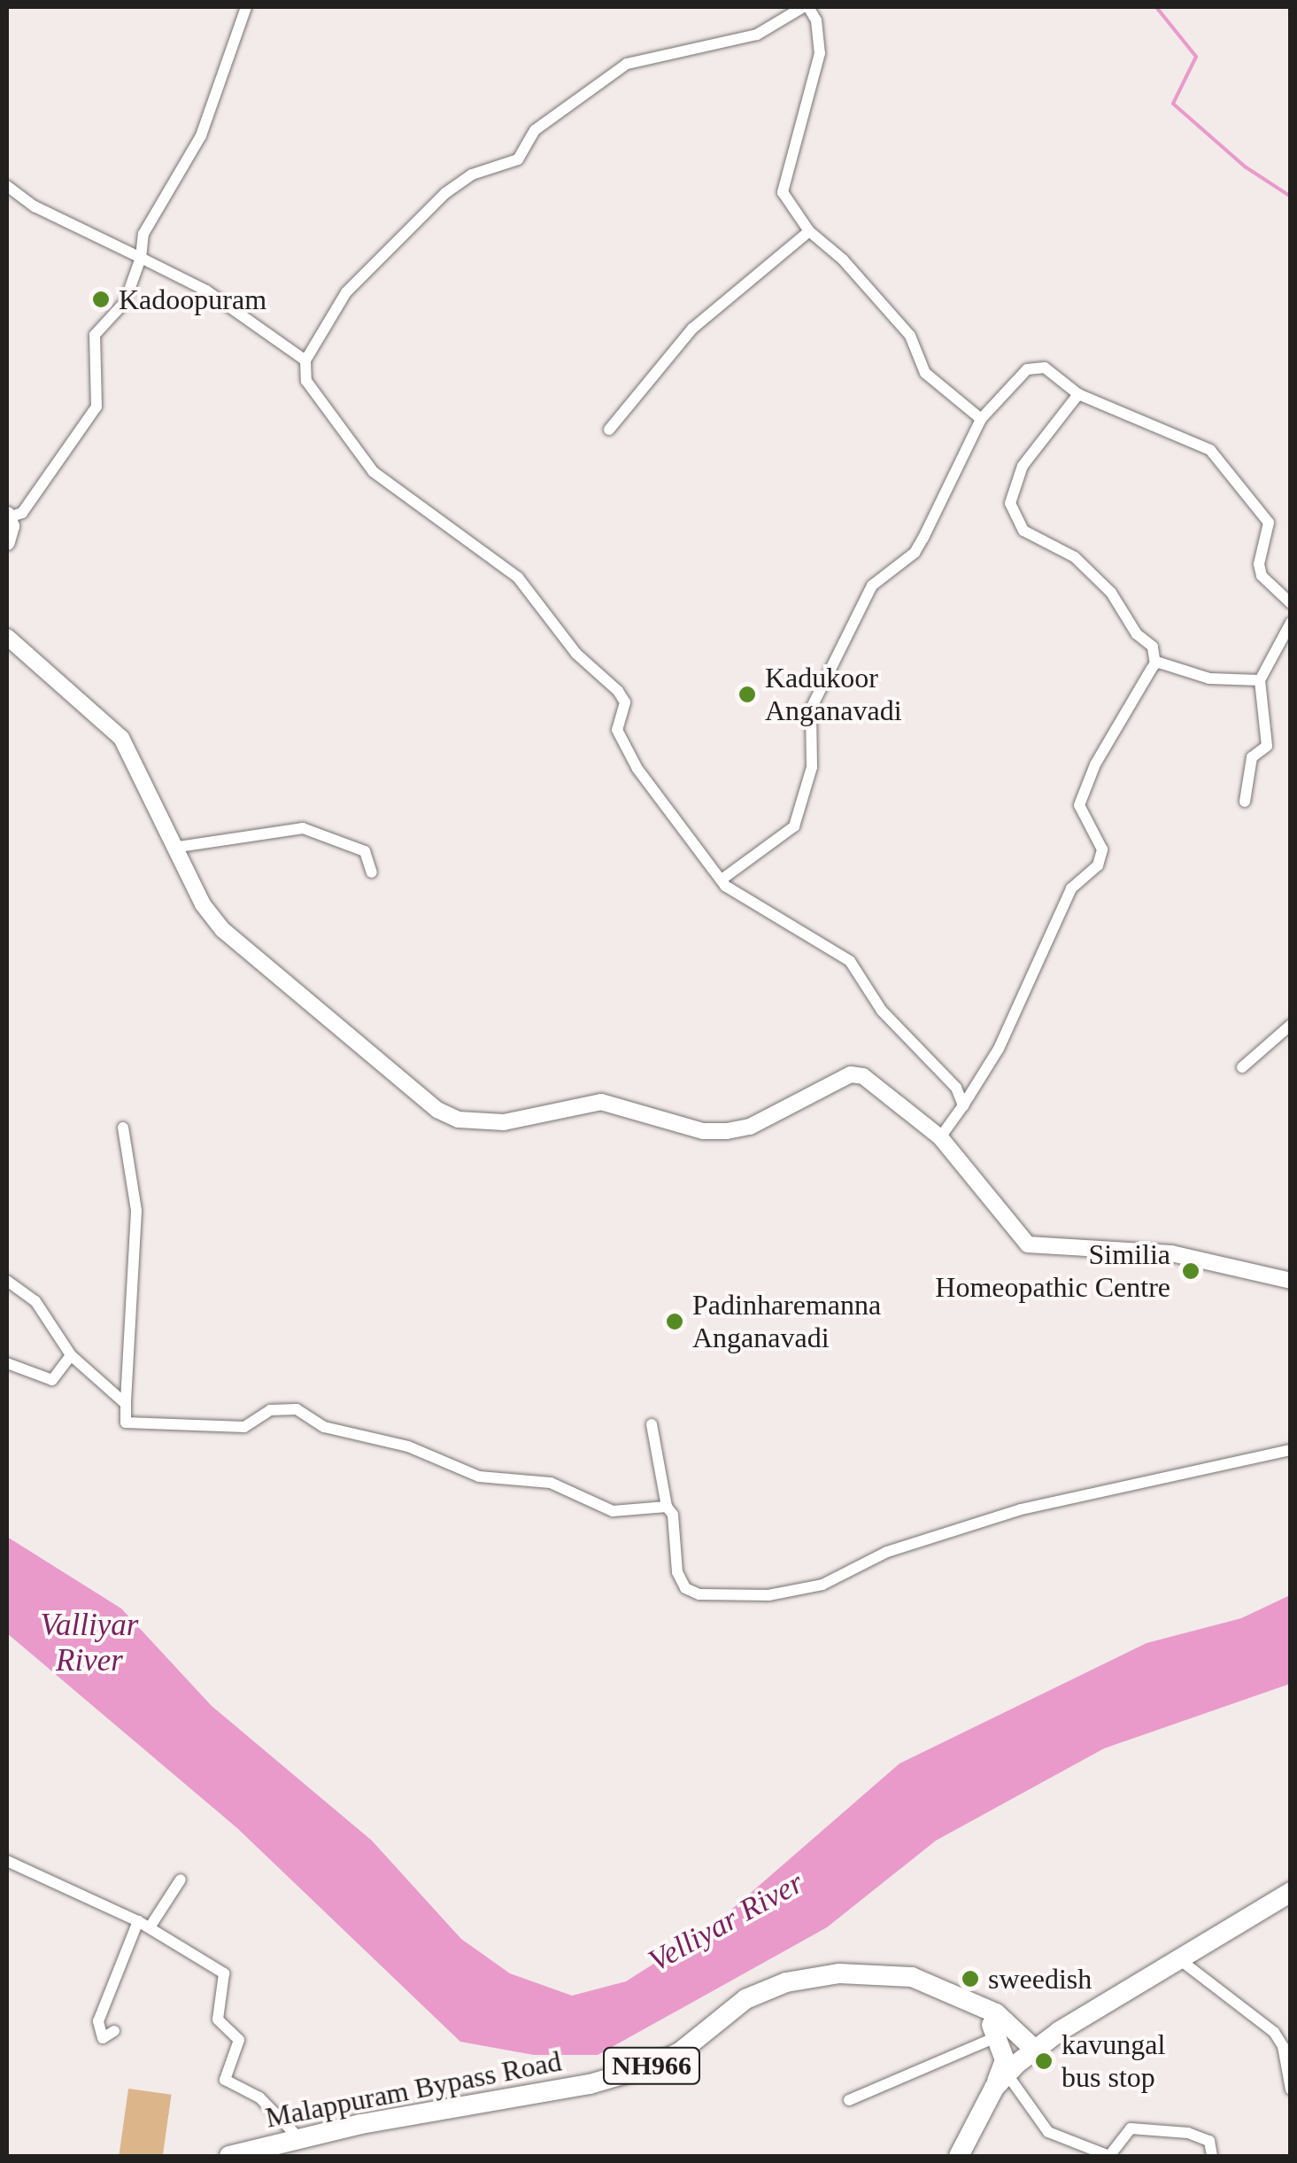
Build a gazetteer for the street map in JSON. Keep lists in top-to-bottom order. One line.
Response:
{"streets":{"highway":["NH966","Malappuram Bypass Road"]},"crossings":[["NH966","Malappuram Bypass Road"]],"water":["Valliyar River","Velliyar River"],"places":["Kadoopuram","Kadukoor Anganavadi","Similia Homeopathic Centre","Padinharemanna Anganavadi","sweedish","kavungal bus stop"]}
